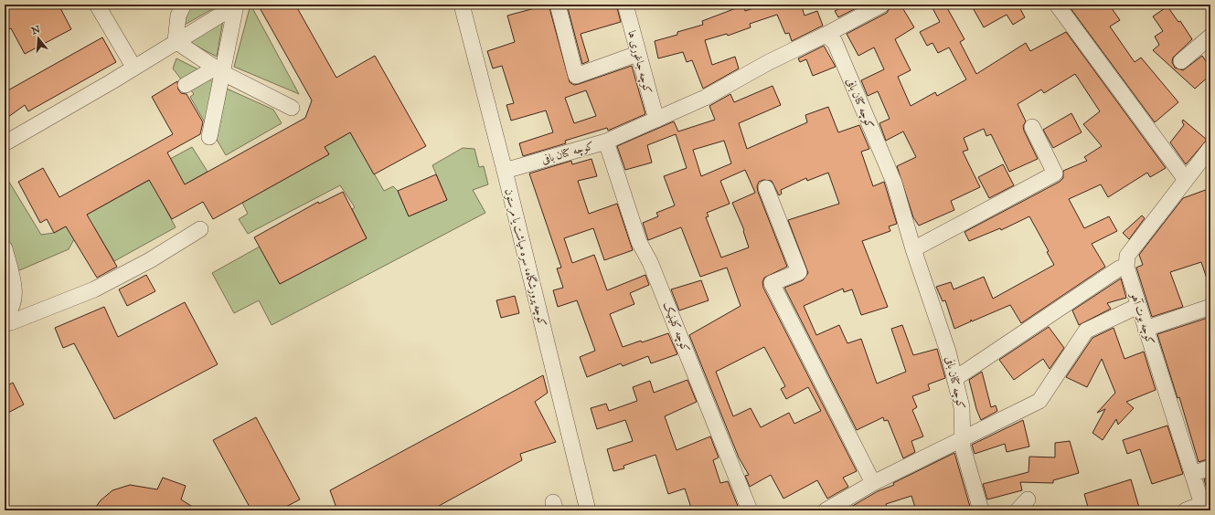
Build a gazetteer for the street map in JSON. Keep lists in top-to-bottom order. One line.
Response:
{"streets":{"street":["کوچه جاغوری ها","کوچه کتان بافی","کوچه پرورشگاه، سره میاشت یا مرستون","کوچه بوت آهو","کوچه کلینیک"]},"crossings":[["کوچه جاغوری ها","کوچه کتان بافی"],["کوچه کتان بافی","کوچه پرورشگاه، سره میاشت یا مرستون"],["کوچه کتان بافی","کوچه کلینیک"]],"north":"top"}
